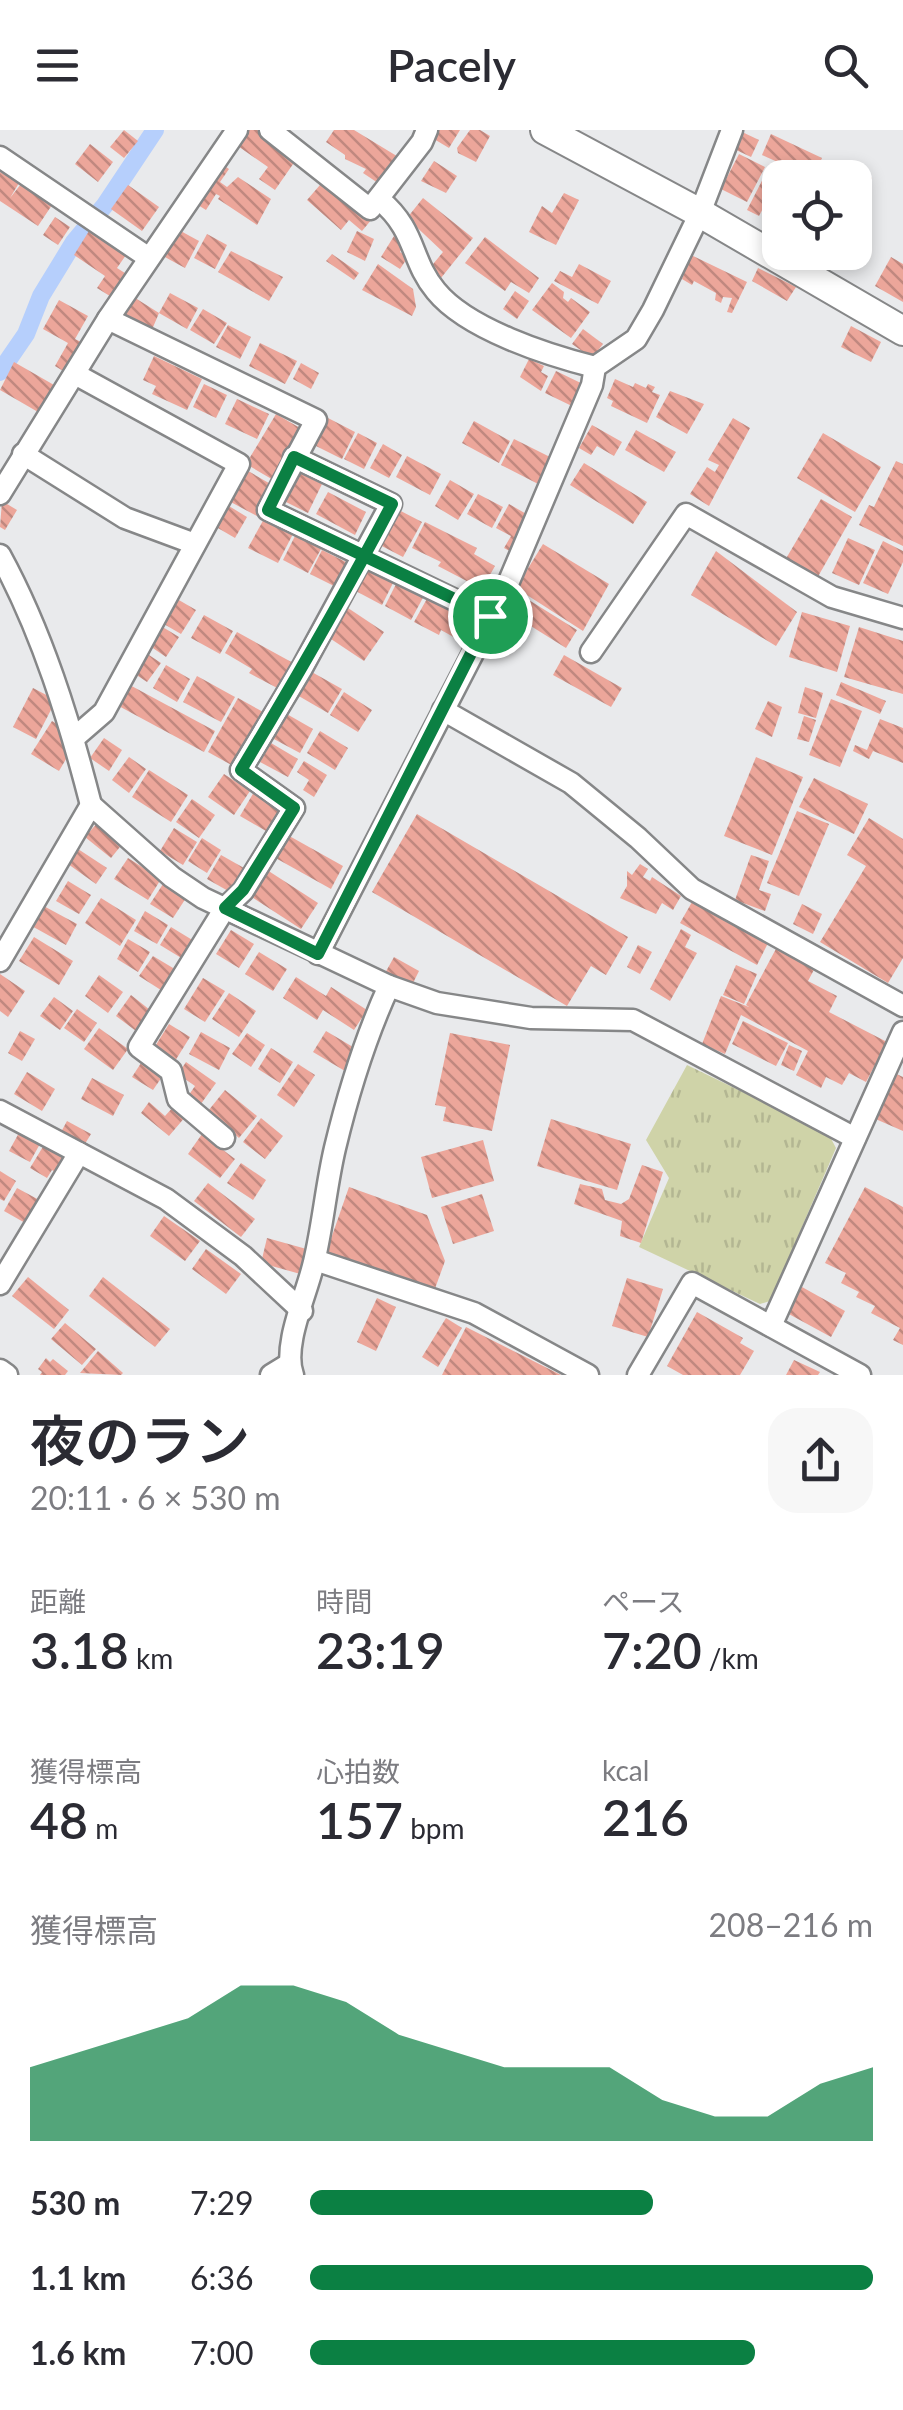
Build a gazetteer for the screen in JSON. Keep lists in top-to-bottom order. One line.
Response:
{"page":{"header":"Pacely","heading":["夜のラン","20:11 · 6 × 530 m"],"stats":[["距離","3.18 km"],["時間","23:19"],["ペース","7:20 /km"],["獲得標高","48 m"],["心拍数","157 bpm"],["kcal","216"]],"chart":["獲得標高","208–216 m"],"list":[{"name":"530 m","note":"7:29"},{"name":"1.1 km","note":"6:36"},{"name":"1.6 km","note":"7:00"}]}}
